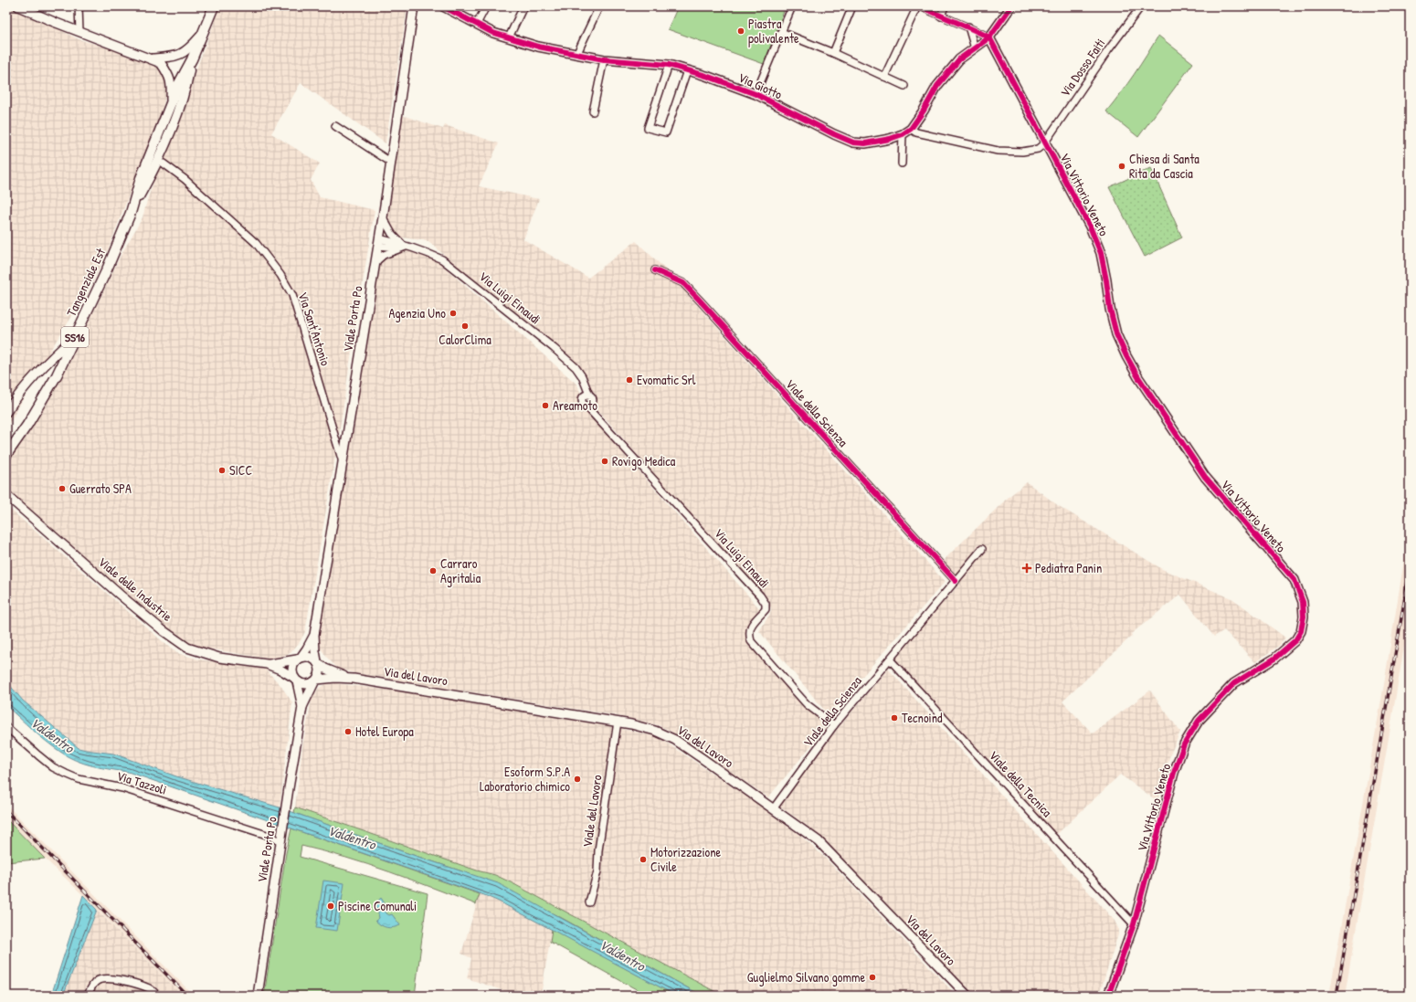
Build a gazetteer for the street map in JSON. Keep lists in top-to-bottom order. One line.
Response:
{"streets":{"main road":["Via Giotto","Via Vittorio Veneto","Tangenziale Est","Viale Porta Po","SS16","Viale delle Industrie","Via del Lavoro"],"street":["Via Dosso Faiti","Via Luigi Einaudi","Via Sant'Antonio","Viale della Scienza","Via Tazzoli","Viale della Tecnica","Viale del Lavoro"]},"crossings":[["Via Dosso Faiti","Via Vittorio Veneto"],["Via Giotto","Via Vittorio Veneto"],["Via Vittorio Veneto","Viale della Tecnica"],["Via Luigi Einaudi","Viale Porta Po"],["Via Luigi Einaudi","Viale della Scienza"],["Viale Porta Po","Via Sant'Antonio"],["Viale Porta Po","Viale delle Industrie"],["Viale Porta Po","Via Tazzoli"],["Viale della Scienza","Via del Lavoro"],["Viale della Scienza","Viale della Tecnica"],["Via del Lavoro","Viale del Lavoro"]],"water":["Valdentro"],"places":{"other":["Piastra polivalente","Chiesa di Santa Rita da Cascia","Agenzia Uno","CalorClima","Evomatic Srl","Areamoto","Rovigo Medica","SICC","Guerrato SPA","Carraro Agritalia","Tecnoind","Hotel Europa","Esoform S.P.A Laboratorio chimico","Motorizzazione Civile","Piscine Comunali","Guglielmo Silvano gomme"],"health":["Pediatra Panin"]}}
